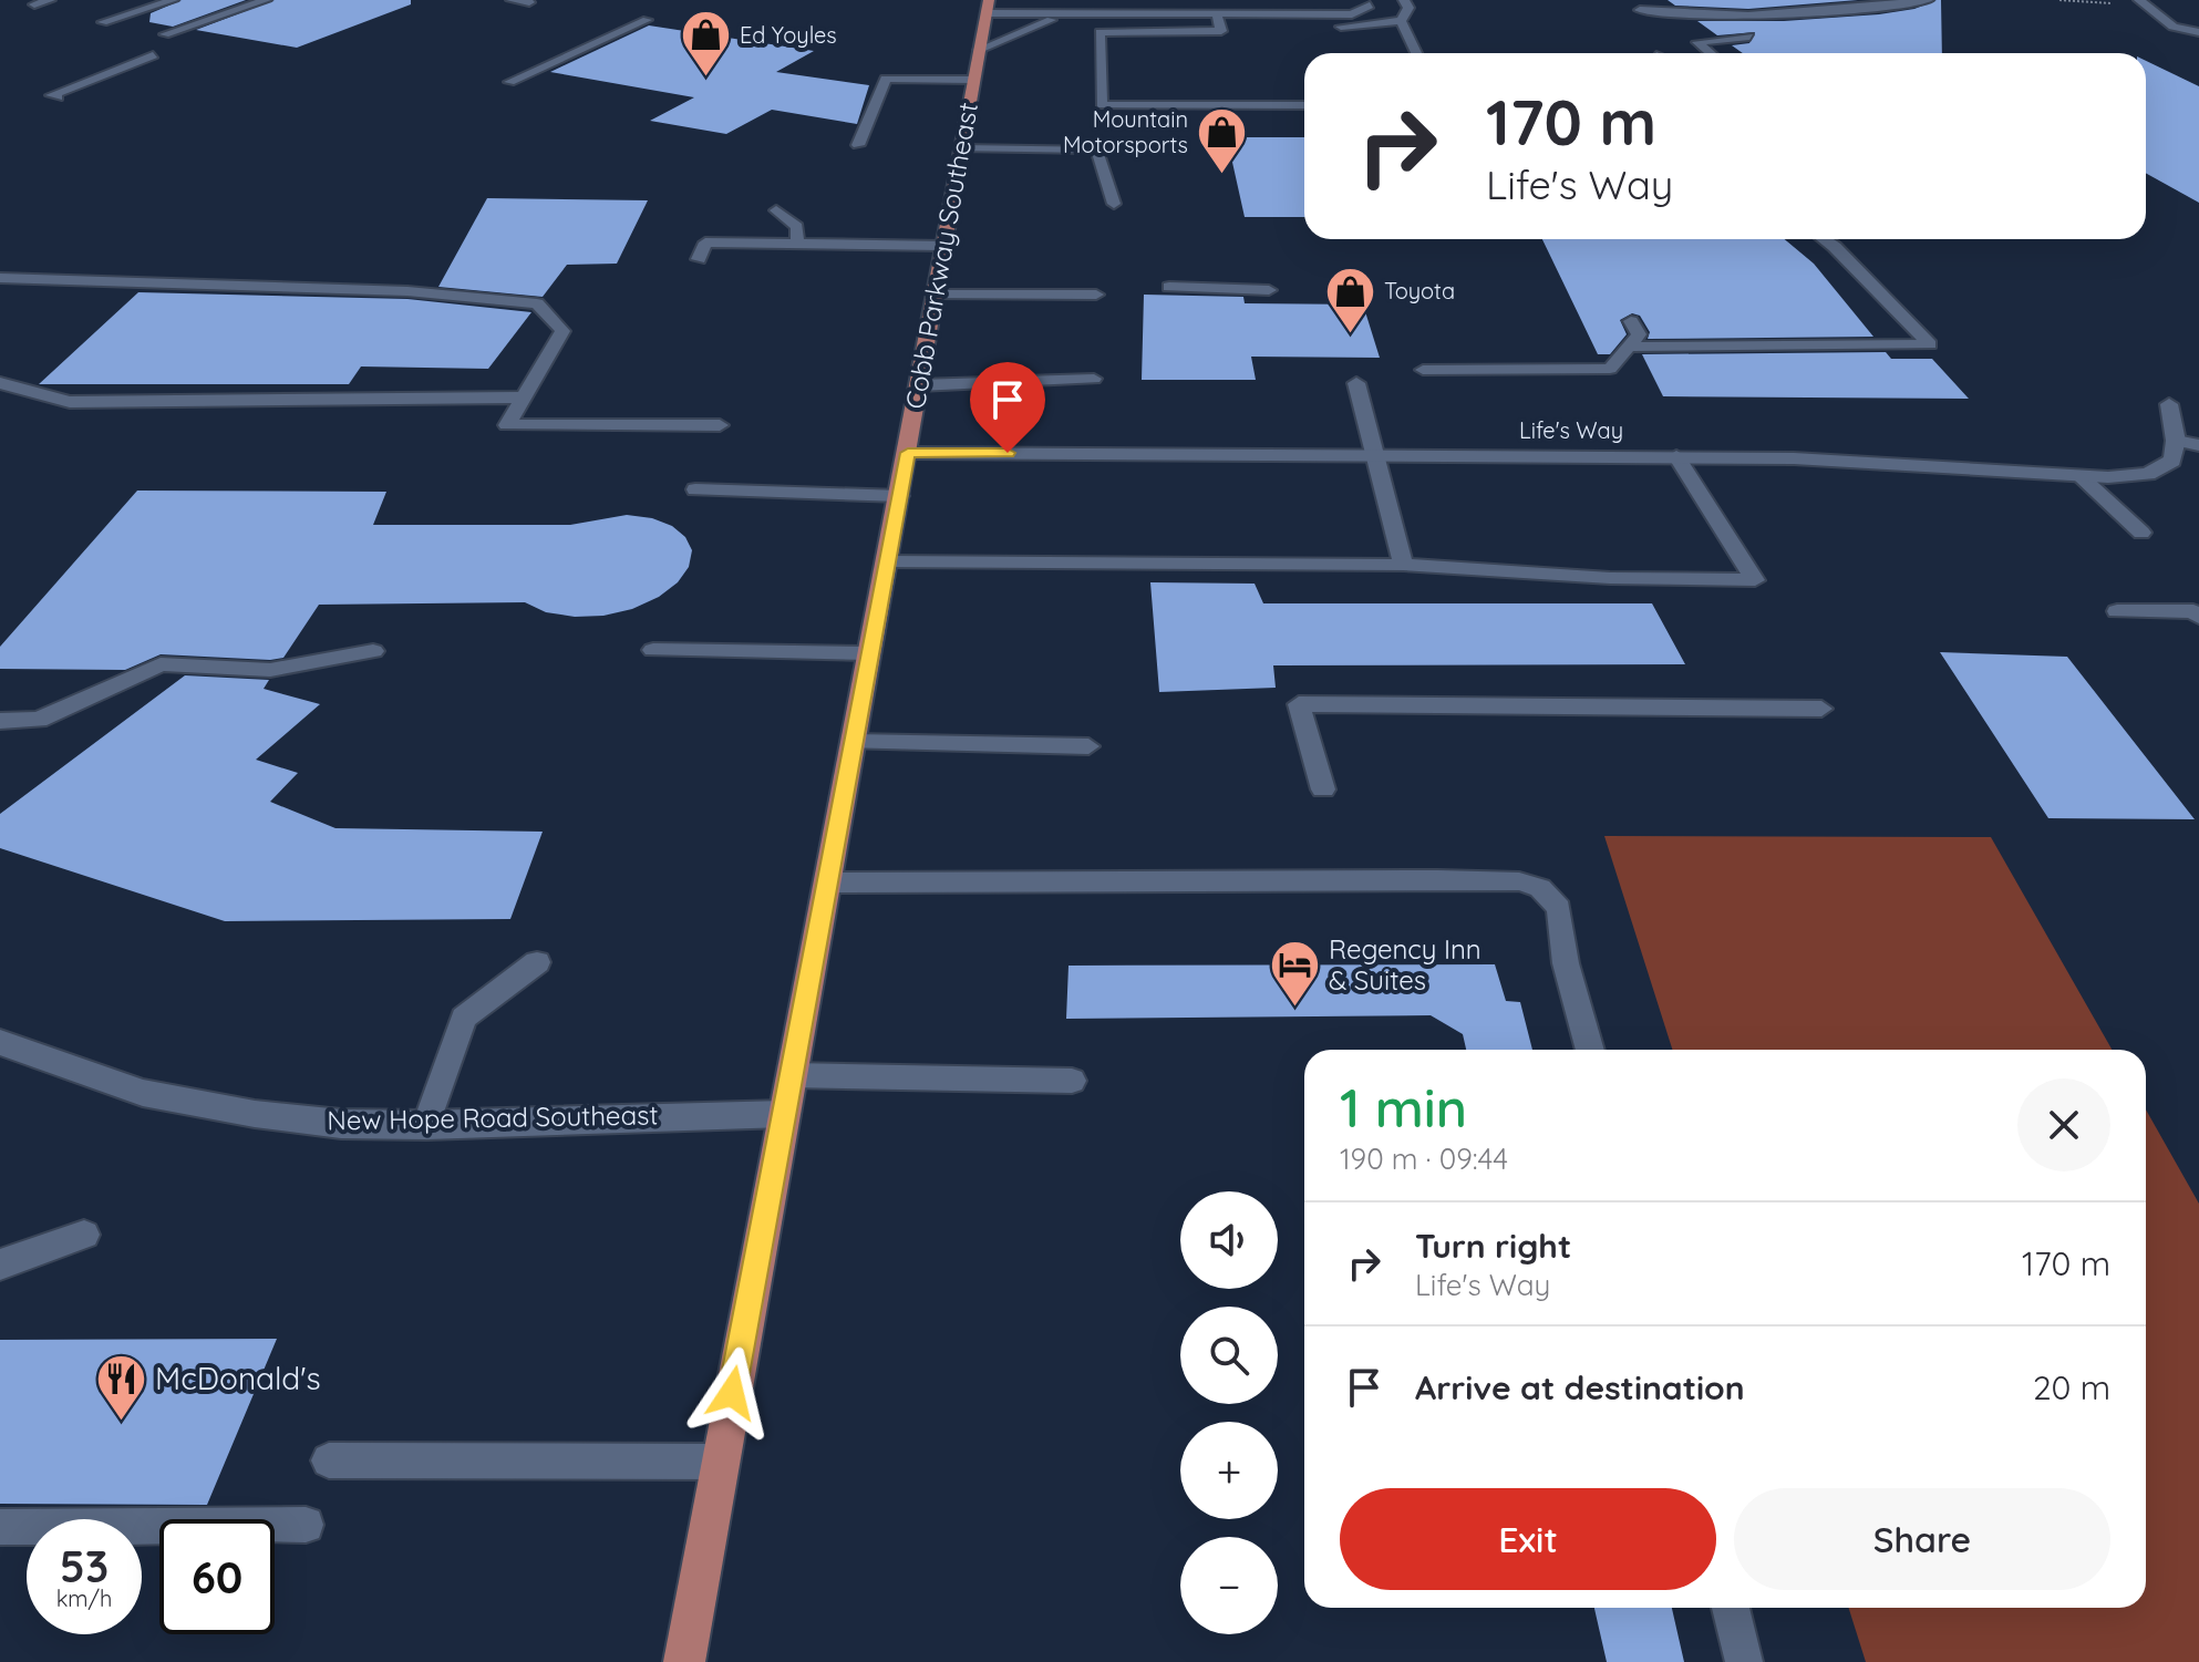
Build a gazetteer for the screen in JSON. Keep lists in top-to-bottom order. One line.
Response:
{"streets":{"main road":["Cobb Parkway Southeast"],"street":["Life's Way","New Hope Road Southeast"]},"crossings":[["Cobb Parkway Southeast","Life's Way"],["Cobb Parkway Southeast","New Hope Road Southeast"]],"places":{"shop":["Ed Yoyles","Mountain Motorsports","Toyota"],"hotel":["Regency Inn & Suites"],"restaurant":["McDonald's"]},"page":{"turn":["170 m","Life's Way"],"heading":["1 min","190 m · 09:44"],"map_buttons":["+","−"],"list":[{"name":"Turn right","note":"Life's Way","value":"170 m"},{"name":"Arrive at destination","value":"20 m"}],"buttons":["Exit","Share"],"speed":"53 km/h","limit":"60"}}
